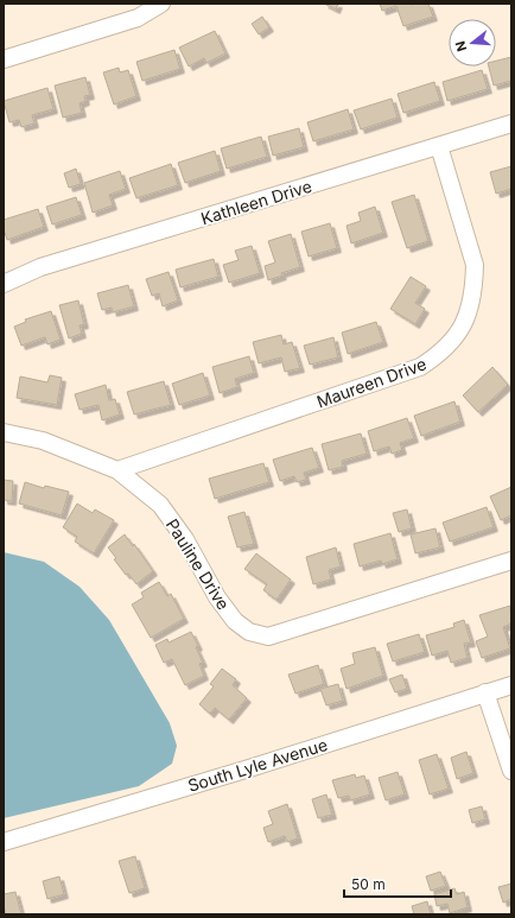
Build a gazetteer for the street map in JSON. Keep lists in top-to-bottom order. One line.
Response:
{"streets":{"street":["Kathleen Drive","Maureen Drive","Pauline Drive","South Lyle Avenue"]},"crossings":[["Kathleen Drive","Maureen Drive"],["Maureen Drive","Pauline Drive"]],"scale_bar":"50 m","north":"left"}
